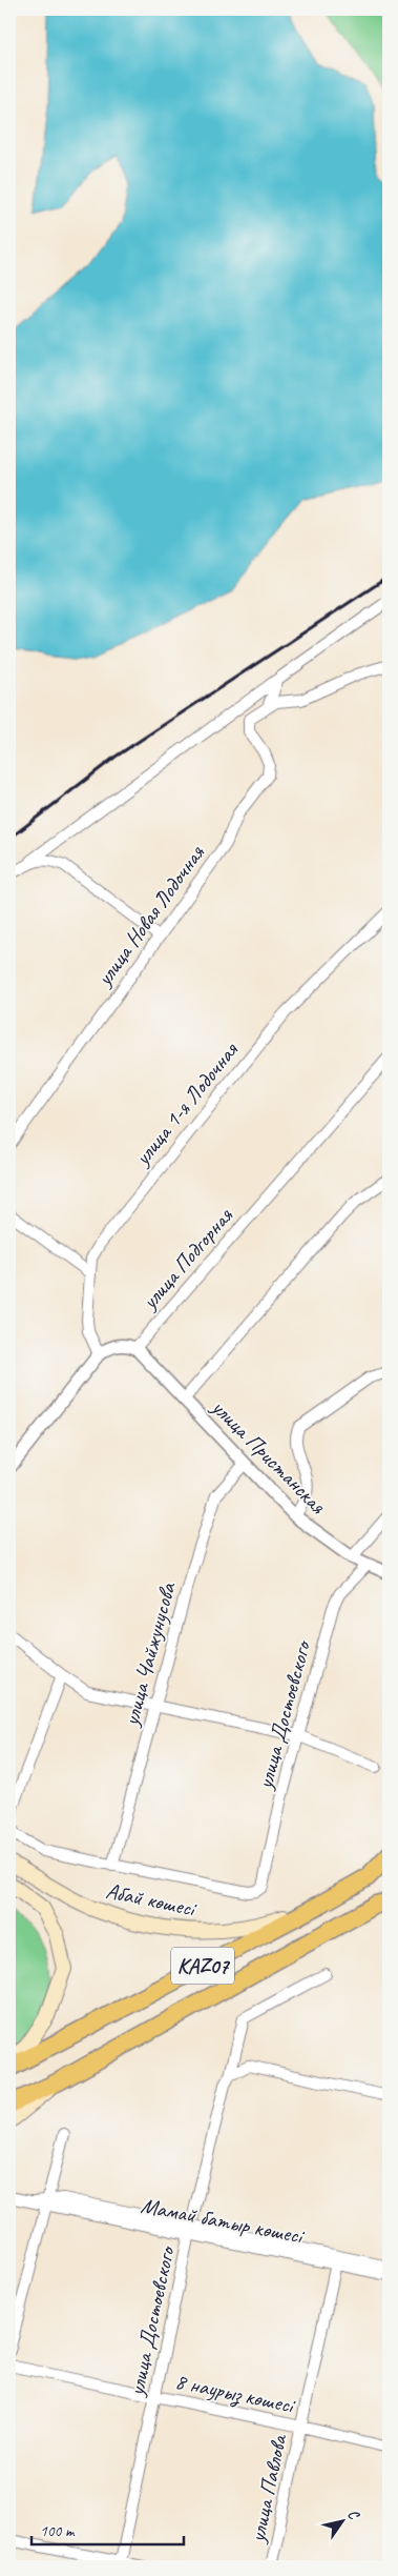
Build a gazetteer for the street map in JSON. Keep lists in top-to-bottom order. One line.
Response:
{"streets":{"highway":["KAZ07"],"main road":["Абай көшесі"],"street":["улица Новая Лодочная","улица 1-я Лодочная","улица Подгорная","улица Пристанская","улица Чайжунусова","улица Достоевского","Мамай батыр көшесі","8 наурыз көшесі","улица Павлова"]},"crossings":[["улица Подгорная","улица Пристанская"],["улица Пристанская","улица Чайжунусова"],["улица Пристанская","улица Достоевского"],["улица Чайжунусова","улица Достоевского"],["улица Достоевского","Мамай батыр көшесі"],["улица Достоевского","8 наурыз көшесі"],["Абай көшесі","KAZ07"],["Мамай батыр көшесі","улица Павлова"],["8 наурыз көшесі","улица Павлова"]],"scale_bar":"100 m","north":"top right"}
